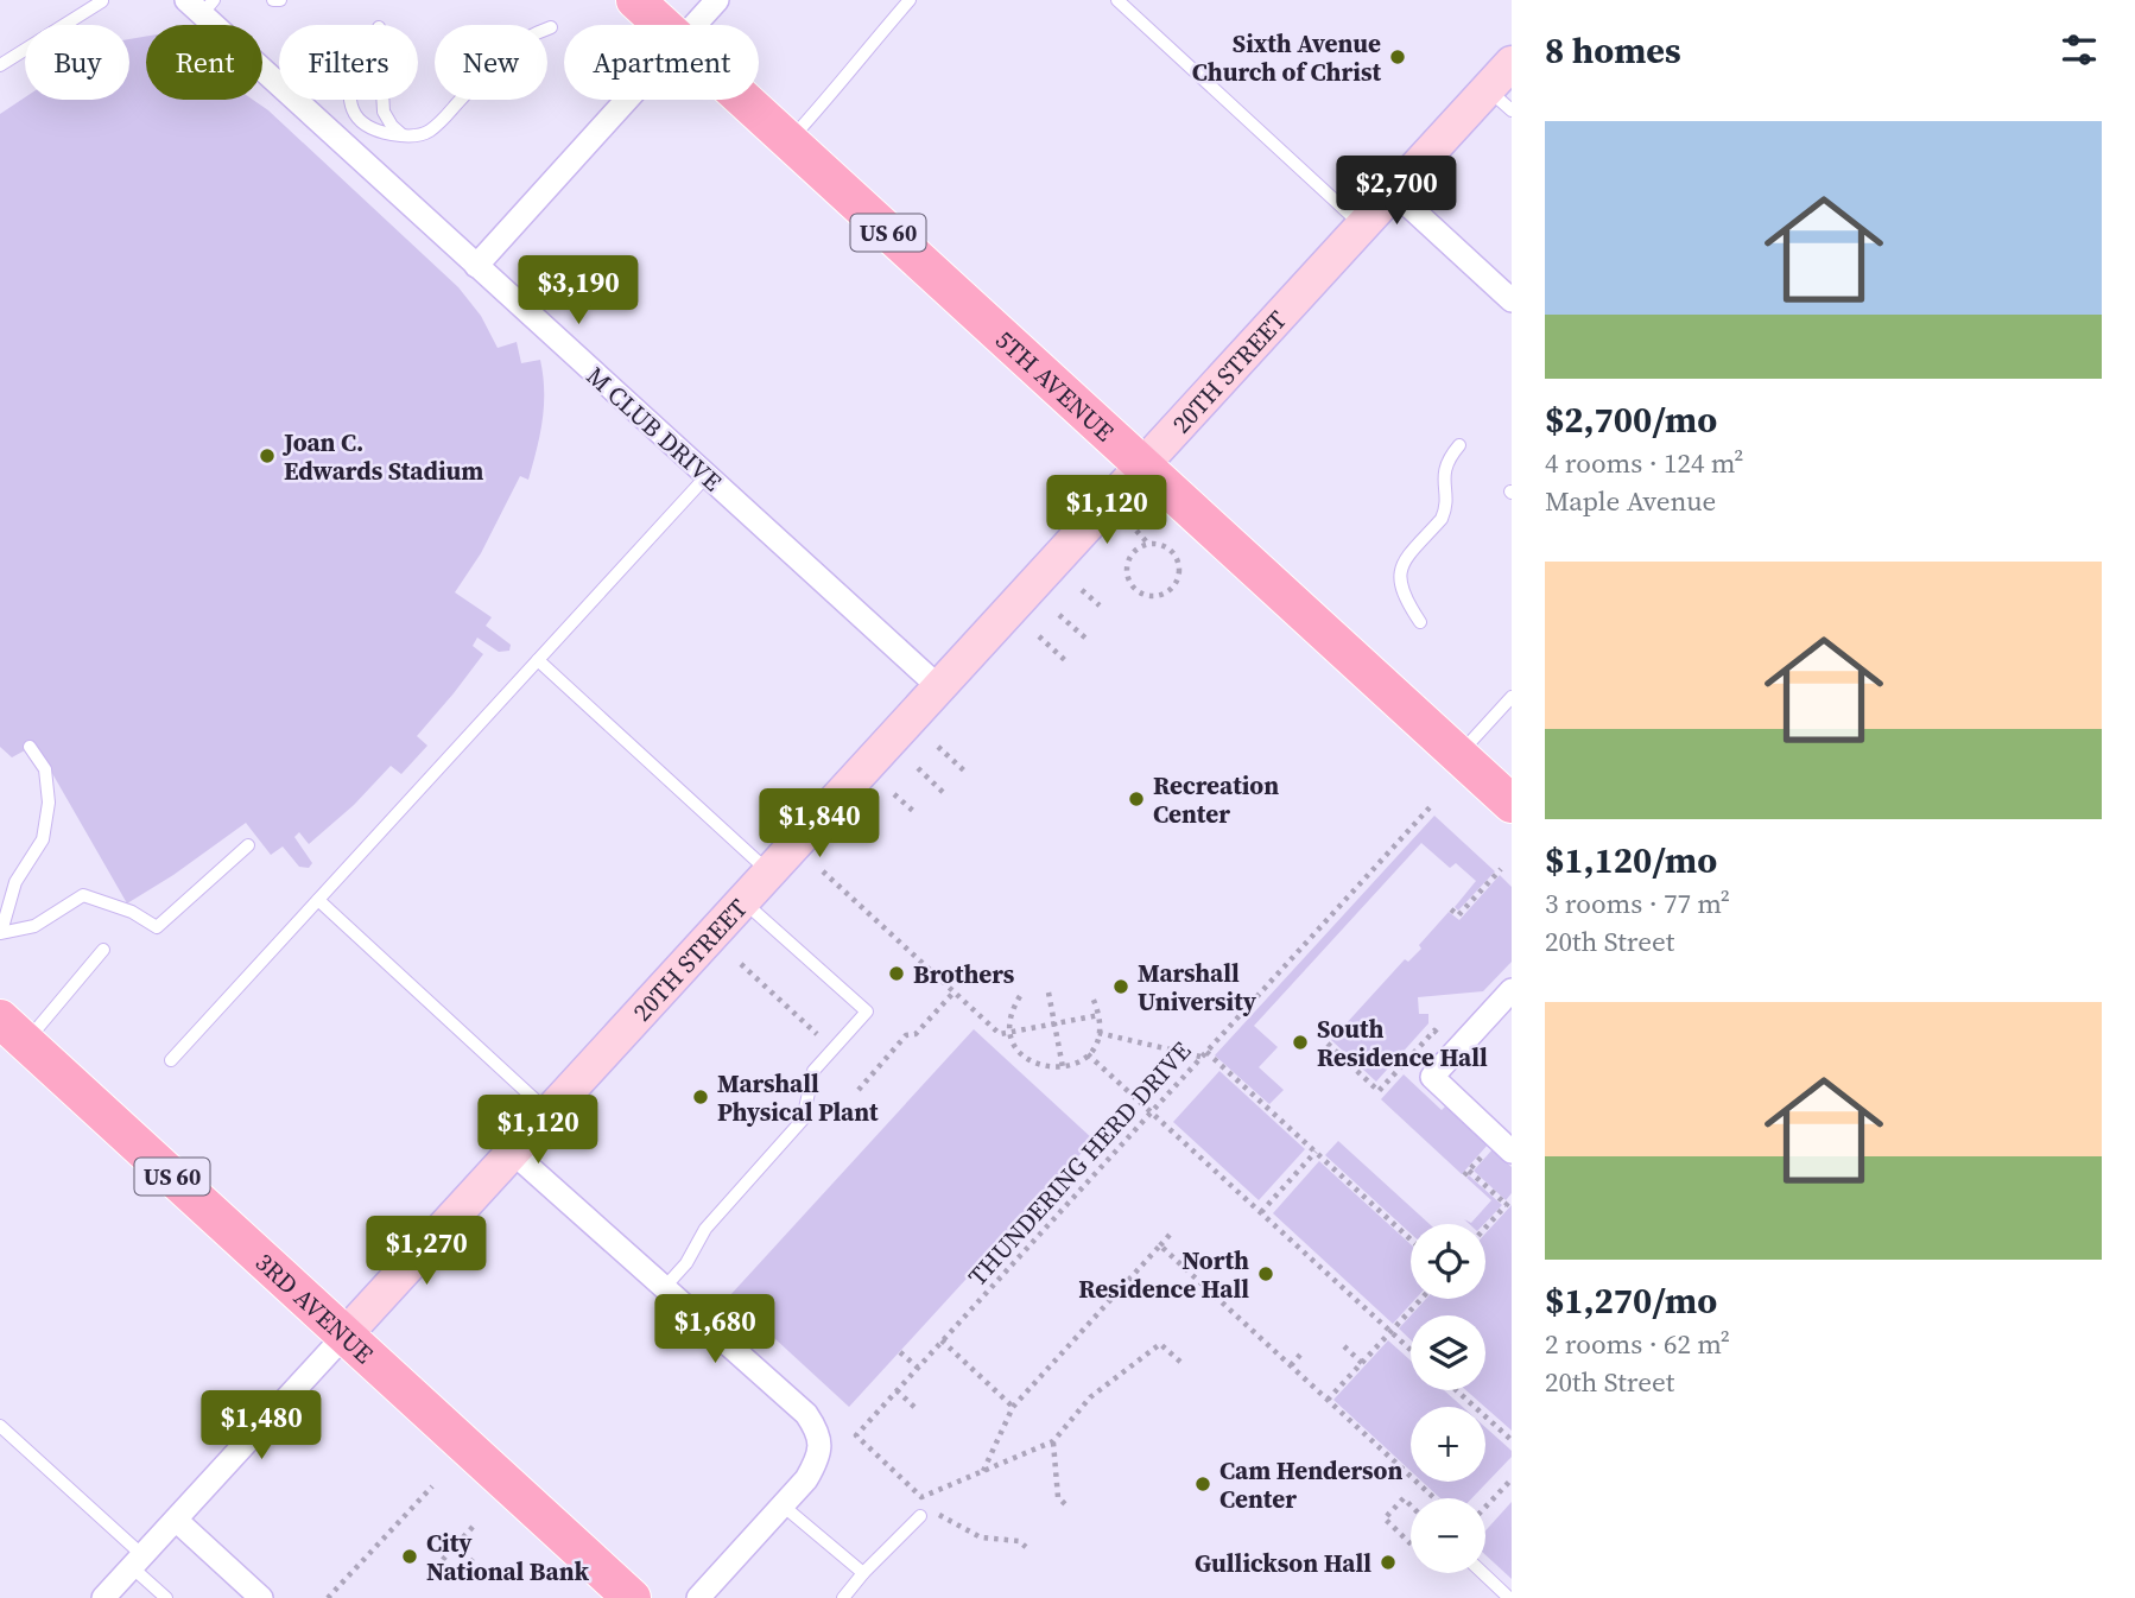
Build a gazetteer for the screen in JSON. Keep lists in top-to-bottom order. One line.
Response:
{"streets":{"main road":["US 60","20TH STREET","5TH AVENUE","3RD AVENUE"],"street":["M CLUB DRIVE"],"path":["THUNDERING HERD DRIVE"]},"crossings":[["20TH STREET","5TH AVENUE"],["20TH STREET","M CLUB DRIVE"],["20TH STREET","3RD AVENUE"]],"places":["Sixth Avenue Church of Christ","Joan C. Edwards Stadium","Recreation Center","Brothers","Marshall University","South Residence Hall","Marshall Physical Plant","North Residence Hall","Cam Henderson Center","City National Bank","Gullickson Hall"],"page":{"heading":"8 homes","chip":["Buy","Rent","Filters","New","Apartment"],"list":[{"name":"$2,700/mo","note":"4 rooms · 124 m² · Maple Avenue"},{"name":"$1,120/mo","note":"3 rooms · 77 m² · 20th Street"},{"name":"$1,270/mo","note":"2 rooms · 62 m² · 20th Street"}],"price":["$2,700","$3,190","$1,120","$1,840","$1,120","$1,270","$1,680","$1,480"],"map_buttons":["+","−"]}}
